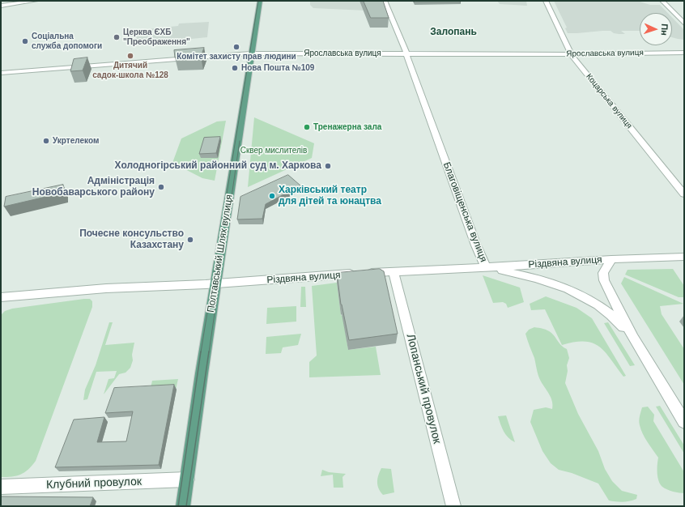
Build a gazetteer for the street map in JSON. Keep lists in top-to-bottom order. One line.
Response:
{"streets":{"main road":["Полтавський Шлях вулиця"],"street":["Ярославська вулиця","Коцарська вулиця","Благовіщенська вулиця","Різдвяна вулиця","Лопанський провулок","Клубний провулок"]},"crossings":[["Ярославська вулиця","Коцарська вулиця"],["Ярославська вулиця","Благовіщенська вулиця"],["Ярославська вулиця","Полтавський Шлях вулиця"],["Благовіщенська вулиця","Різдвяна вулиця"],["Полтавський Шлях вулиця","Різдвяна вулиця"],["Полтавський Шлях вулиця","Клубний провулок"],["Різдвяна вулиця","Лопанський провулок"]],"districts":["Залопань"],"parks":["Сквер мислителів"],"places":["Церква ЄХБ \"Преображення\"","Соціальна служба допомоги","Комітет захисту прав людини","Дитячий садок-школа №128","Нова Пошта №109","Тренажерна зала","Укртелеком","Холодногірський районний суд м. Харкова","Адміністрація Новобаварського району","Харківський театр для дітей та юнацтва","Почесне консульство Казахстану"],"north":"right"}
